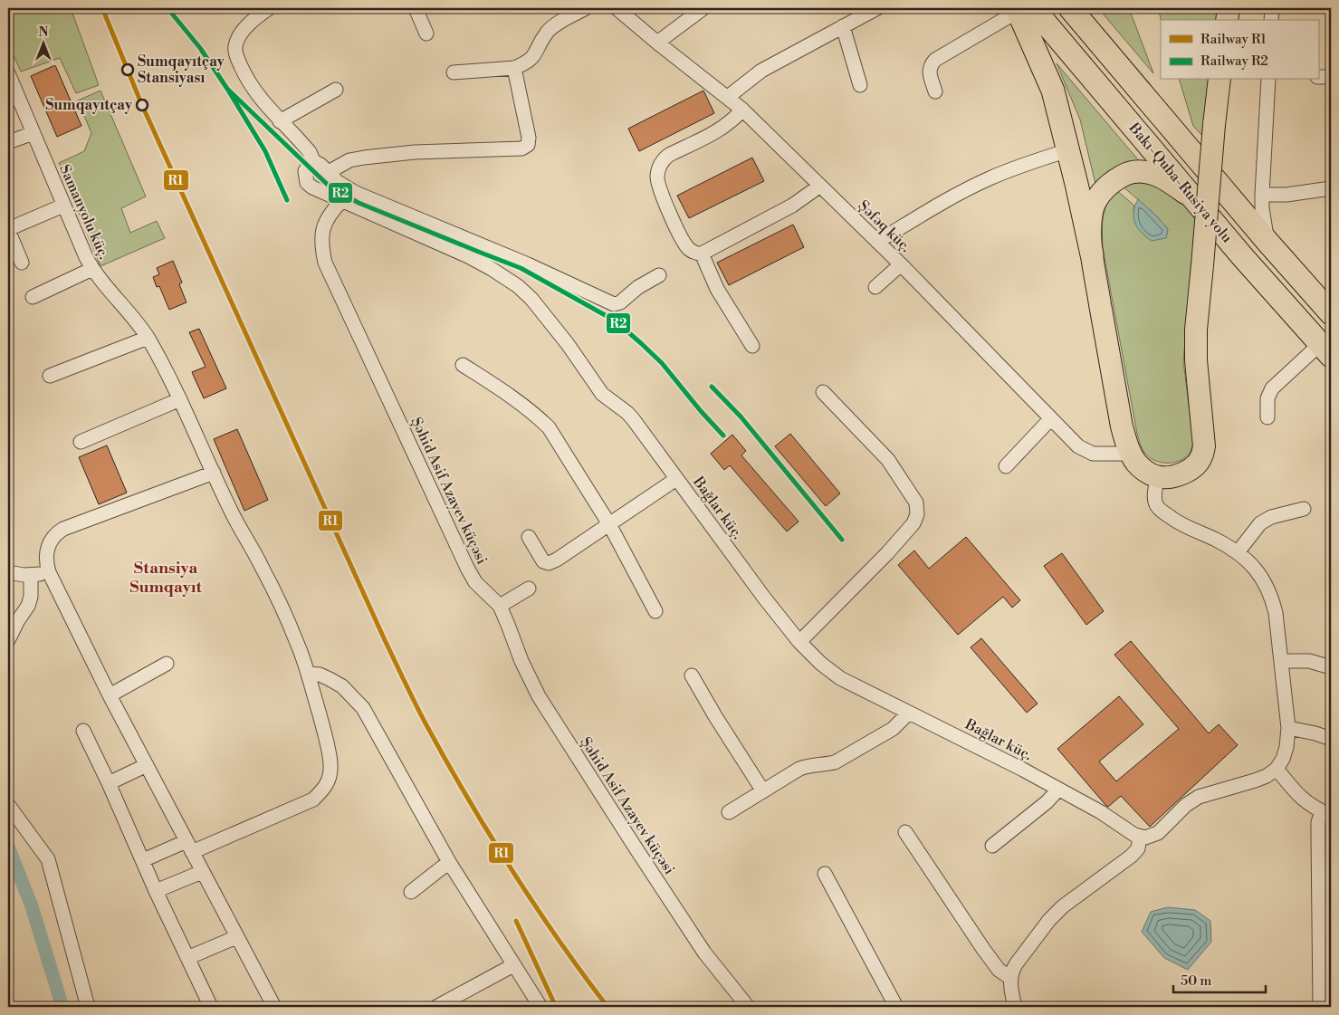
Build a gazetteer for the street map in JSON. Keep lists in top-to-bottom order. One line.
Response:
{"streets":{"highway":["Bakı-Quba-Rusiya yolu"],"street":["Samanyolu küç.","Şəfəq küç.","Şəhid Asif Azayev küçəsi","Bağlar küç."]},"crossings":[["Şəhid Asif Azayev küçəsi","Bağlar küç."]],"districts":["Stansiya Sumqayıt"],"places":["Sumqayıtçay Stansiyası","Sumqayıtçay"],"lines":["rail line R1","rail line R2"],"legend":["Railway R1","Railway R2"],"scale_bar":"50 m","north":"top"}
